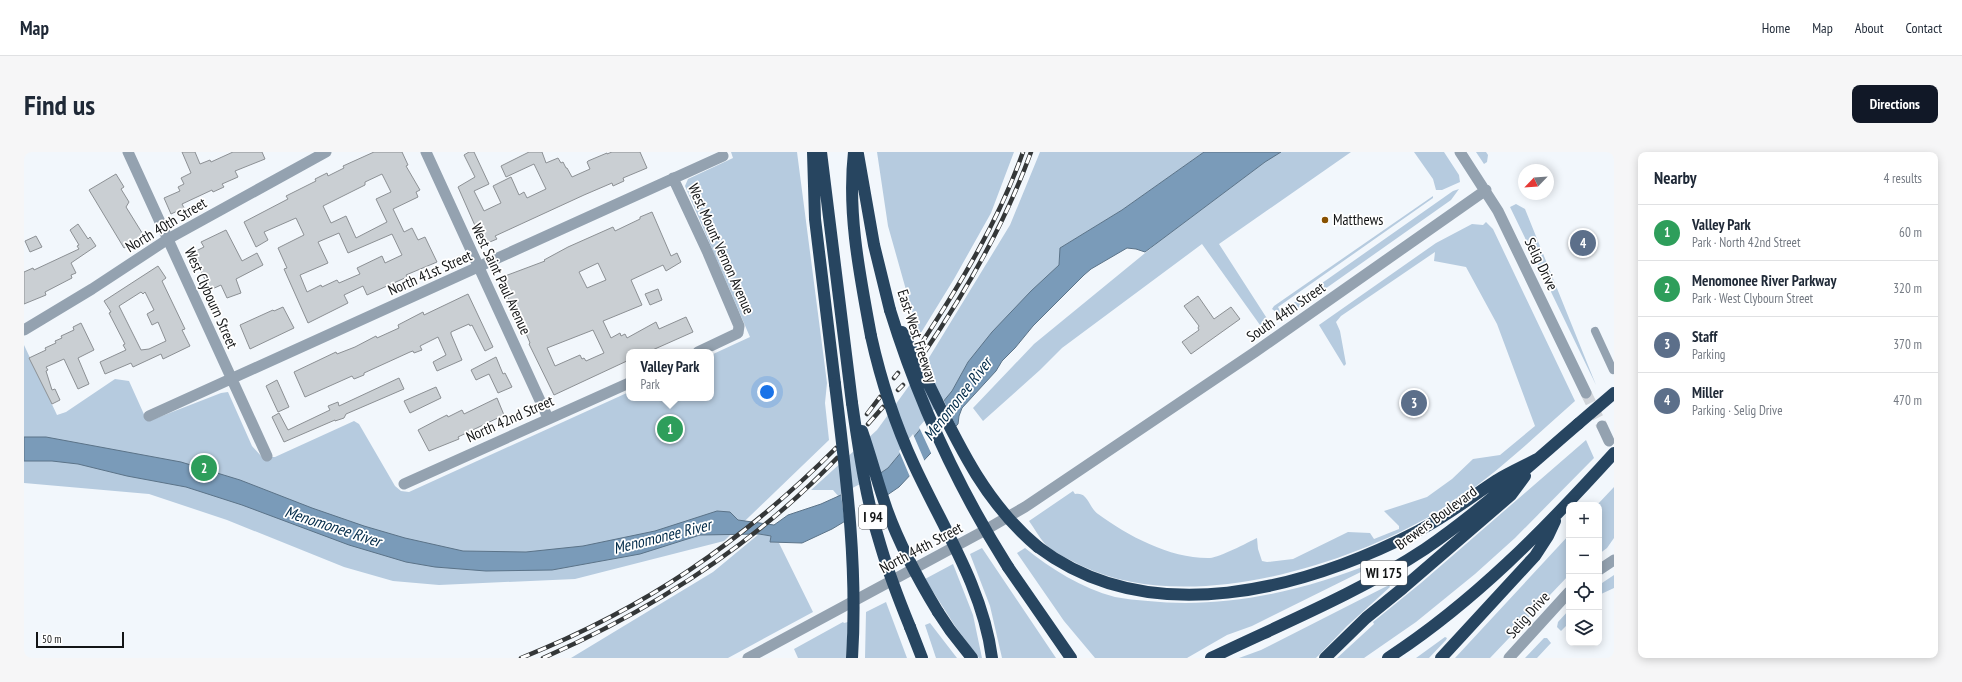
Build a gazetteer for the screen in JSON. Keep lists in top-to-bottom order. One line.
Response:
{"streets":{"highway":["East-West Freeway","I 94","Brewers Boulevard","WI 175"],"street":["North 40th Street","West Mount Vernon Avenue","Selig Drive","North 41st Street","West Saint Paul Avenue","West Clybourn Street","South 44th Street","North 42nd Street","North 44th Street"]},"crossings":[["North 40th Street","West Clybourn Street"],["West Mount Vernon Avenue","North 41st Street"],["Selig Drive","South 44th Street"],["North 41st Street","West Saint Paul Avenue"],["North 41st Street","West Clybourn Street"],["West Saint Paul Avenue","North 42nd Street"],["South 44th Street","North 44th Street"]],"water":["Menomonee River"],"places":["Matthews"],"scale_bar":"50 m","north":"bottom left","page":{"header":"Map","nav":["Home","Map","About","Contact"],"buttons":"Directions","title":"Find us","heading":["Nearby","4 results"],"list":[{"mark":"1","name":"Valley Park","note":"Park · North 42nd Street","value":"60 m"},{"mark":"2","name":"Menomonee River Parkway","note":"Park · West Clybourn Street","value":"320 m"},{"mark":"3","name":"Staff","note":"Parking","value":"370 m"},{"mark":"4","name":"Miller","note":"Parking · Selig Drive","value":"470 m"}],"pins":["4","3","1","2"],"popup":["Valley Park","Park"],"map_buttons":["+","−"],"scale":"50 m"}}
